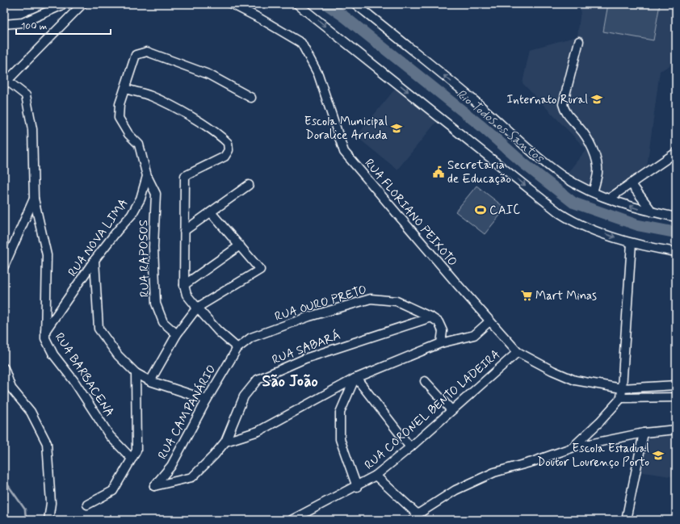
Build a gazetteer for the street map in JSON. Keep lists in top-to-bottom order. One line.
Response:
{"streets":{"street":["RUA FLORIANO PEIXOTO","RUA NOVA LIMA","RUA RAPOSOS","RUA OURO PRETO","RUA SABARÁ","RUA BARBACENA","RUA CORONEL BENTO LADEIRA","RUA CAMPANÁRIO"]},"crossings":[["RUA FLORIANO PEIXOTO","RUA CORONEL BENTO LADEIRA"],["RUA NOVA LIMA","RUA RAPOSOS"],["RUA NOVA LIMA","RUA BARBACENA"],["RUA OURO PRETO","RUA SABARÁ"],["RUA OURO PRETO","RUA CAMPANÁRIO"],["RUA SABARÁ","RUA CAMPANÁRIO"]],"districts":["São João"],"water":["Rio Todos os Santos"],"places":{"school or university":["Internato Rural","Escola Municipal Doralice Arruda","Escola Estadual Doutor Lourenço Porto"],"public building":["Secretaria de Educação"],"sports":["CAIC"],"supermarket":["Mart Minas"]},"scale_bar":"100 m"}
